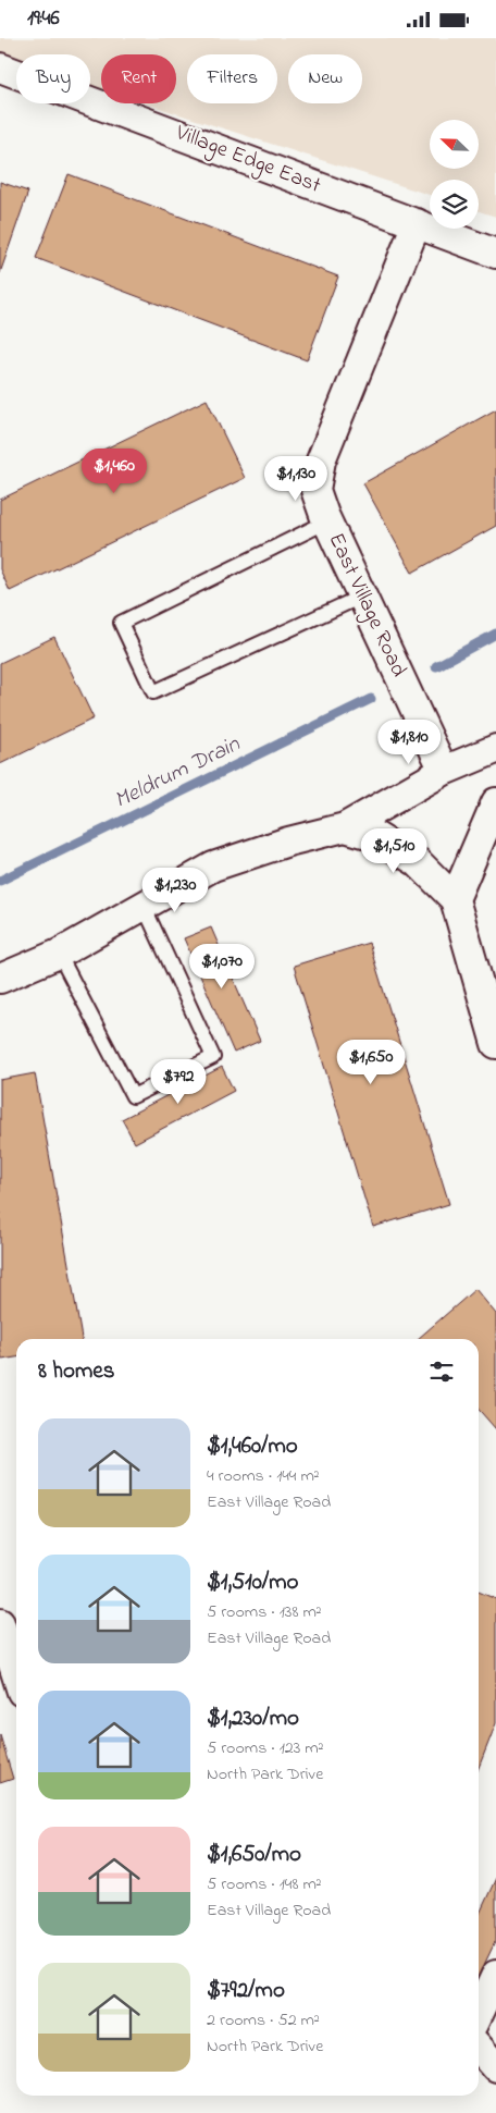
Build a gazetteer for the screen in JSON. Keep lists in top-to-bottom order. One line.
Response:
{"streets":{"street":["Village Edge East","East Village Road"]},"crossings":[["Village Edge East","East Village Road"]],"water":["Meldrum Drain"],"north":"top left","page":{"status":"19:46","chip":["Buy","Rent","Filters","New"],"price":["$1,460","$1,130","$1,810","$1,510","$1,230","$1,070","$1,650","$792"],"heading":"8 homes","list":[{"name":"$1,460/mo","note":"4 rooms · 144 m² · East Village Road"},{"name":"$1,510/mo","note":"5 rooms · 138 m² · East Village Road"},{"name":"$1,230/mo","note":"5 rooms · 123 m² · North Park Drive"},{"name":"$1,650/mo","note":"5 rooms · 148 m² · East Village Road"},{"name":"$792/mo","note":"2 rooms · 52 m² · North Park Drive"}]}}
